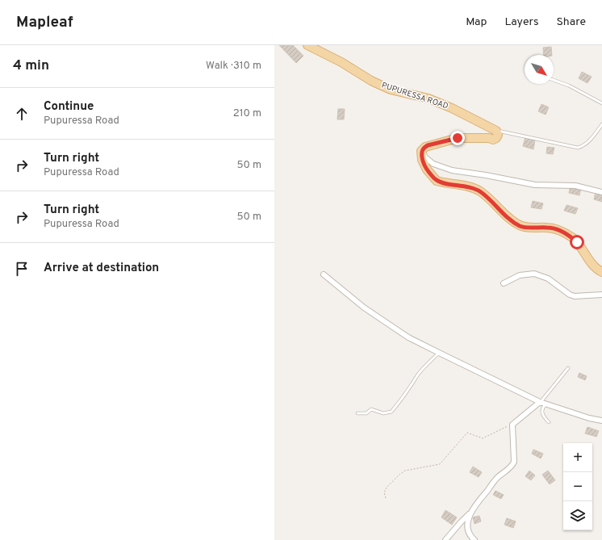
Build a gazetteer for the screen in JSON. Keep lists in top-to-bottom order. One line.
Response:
{"streets":{"main road":["PUPURESSA ROAD"]},"north":"bottom right","page":{"header":"Mapleaf","nav":["Map","Layers","Share"],"heading":["4 min","Walk · 310 m"],"list":[["Continue","Pupuressa Road","210 m"],["Turn right","Pupuressa Road","50 m"],["Turn right","Pupuressa Road","50 m"],"Arrive at destination"],"map_buttons":["+","−"]}}
